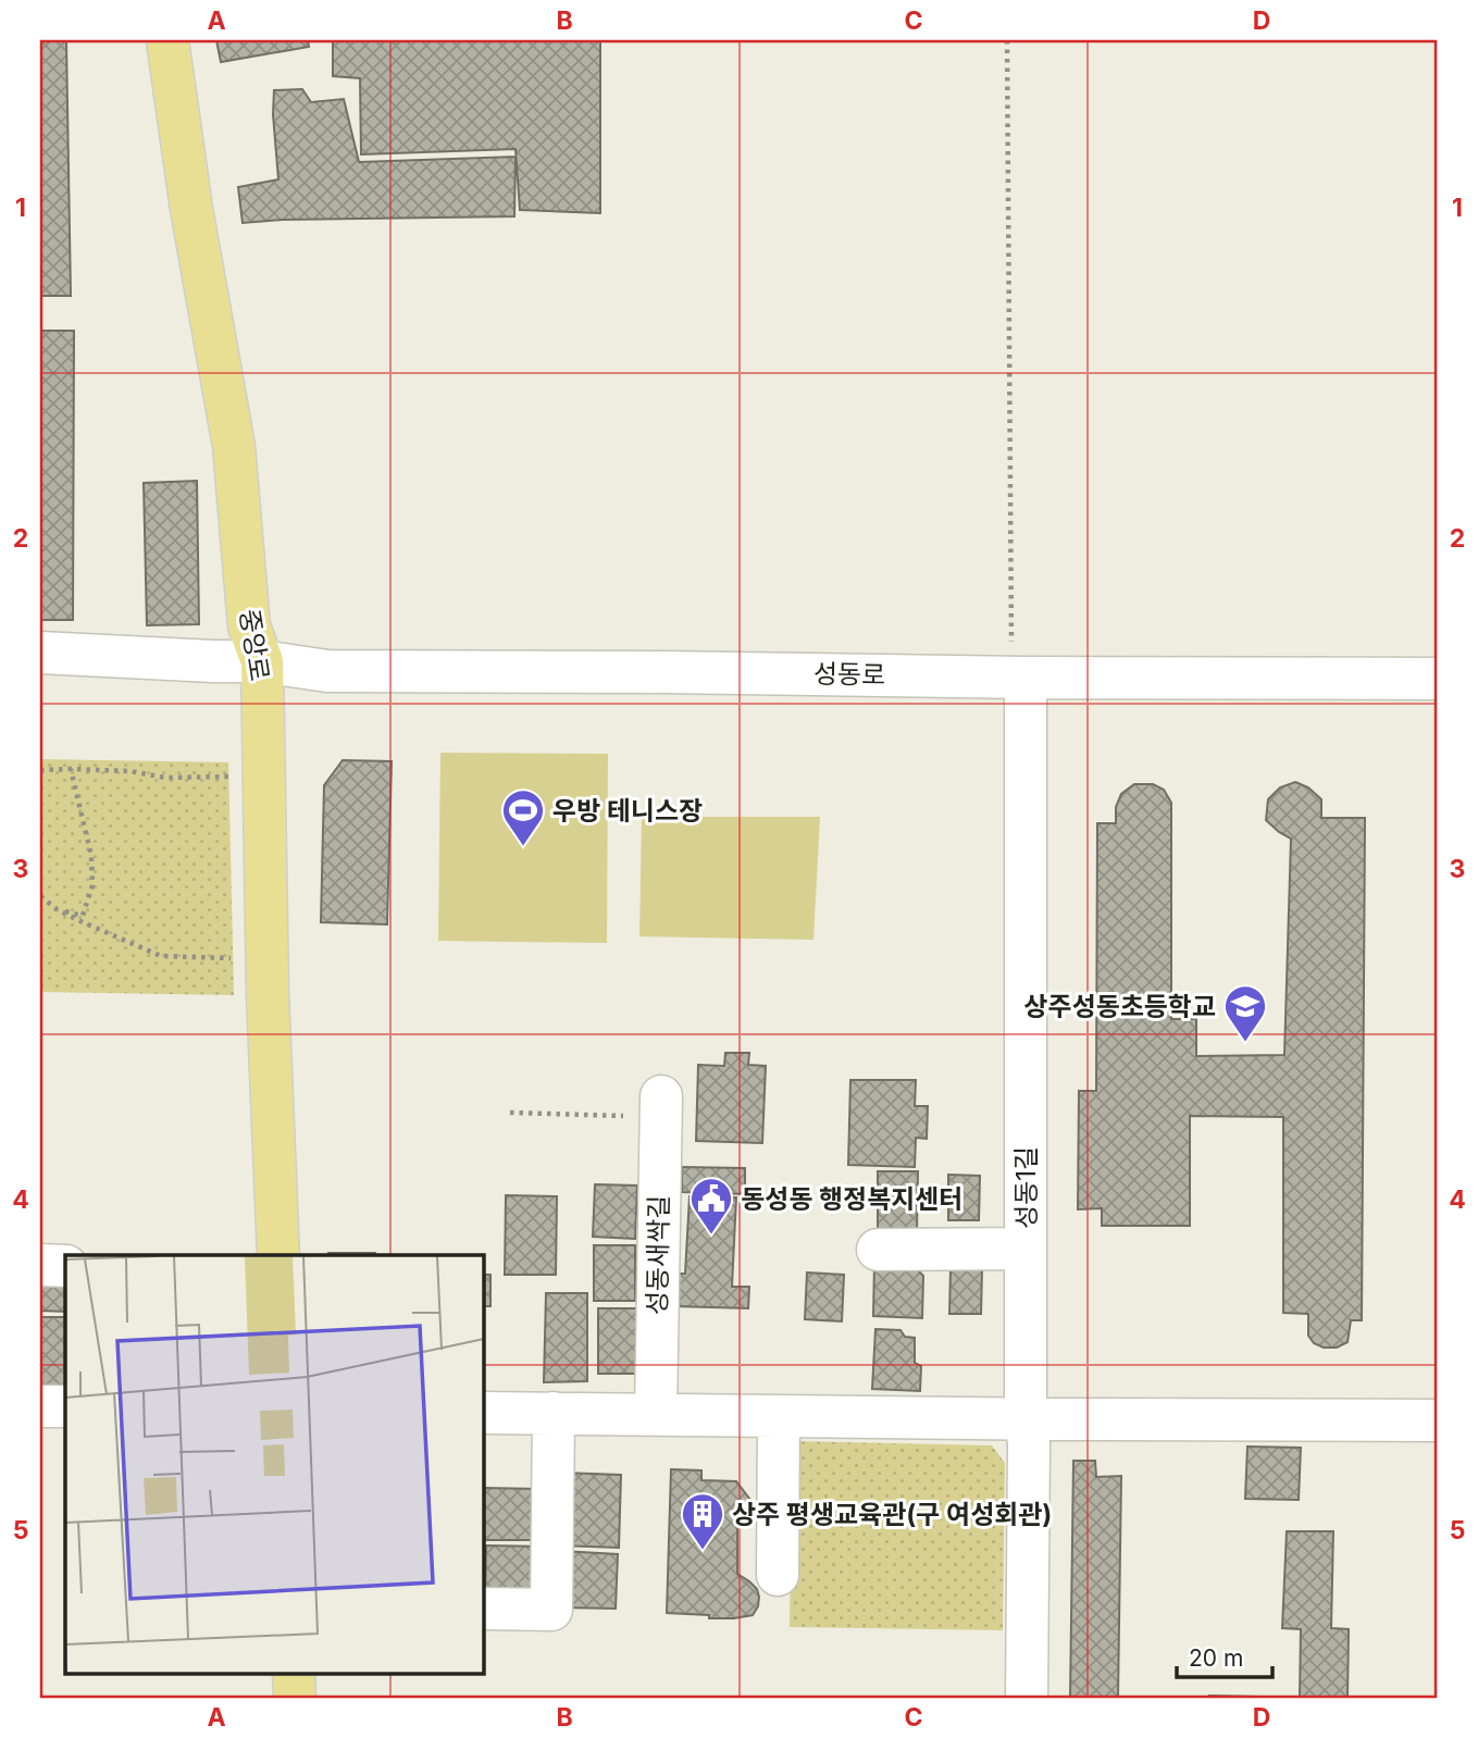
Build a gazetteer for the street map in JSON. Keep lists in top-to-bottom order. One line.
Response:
{"streets":{"main road":["중앙로"],"street":["성동로","성동1길","성동새싹길"]},"crossings":[["중앙로","성동로"],["성동로","성동1길"]],"places":{"sports":["우방 테니스장"],"school or university":["상주성동초등학교"],"public building":["동성동 행정복지센터"],"building":["상주 평생교육관(구 여성회관)"]},"scale_bar":"20 m","grid":{"columns":["A","B","C","D"],"rows":["1","2","3","4","5"]}}
